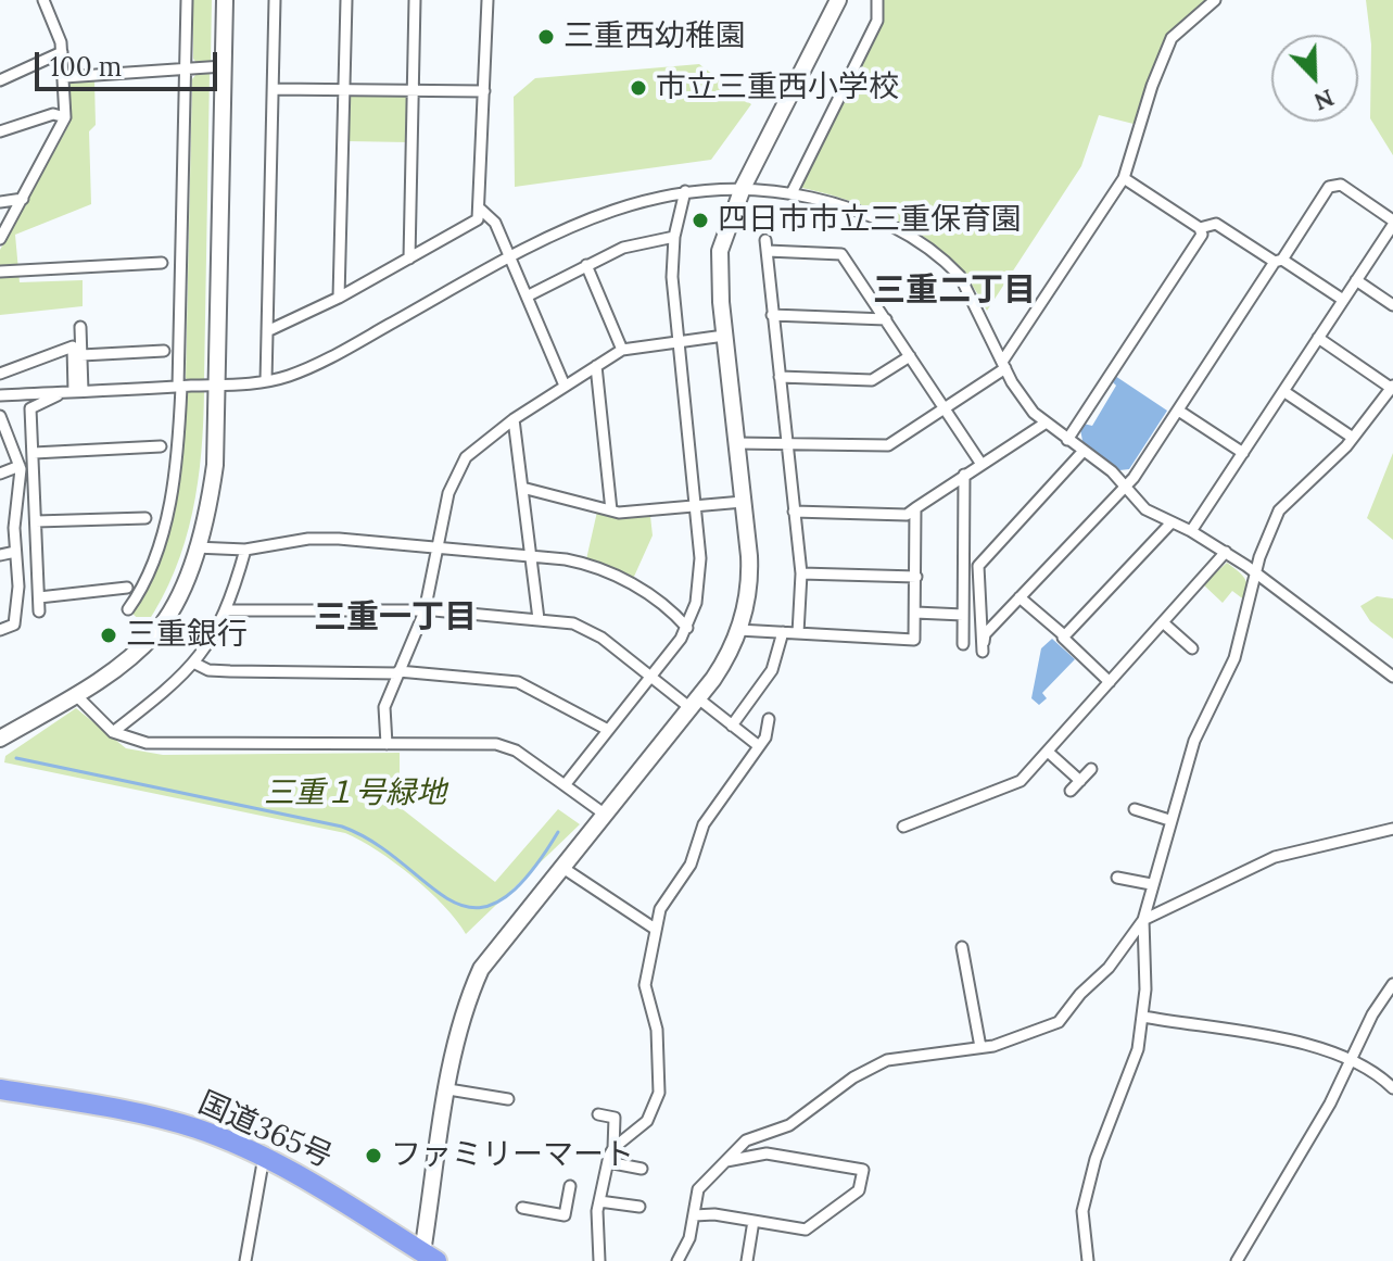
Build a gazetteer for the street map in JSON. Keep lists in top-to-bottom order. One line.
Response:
{"streets":{"highway":["国道365号"]},"districts":["三重二丁目","三重一丁目"],"parks":["三重１号緑地"],"places":["三重西幼稚園","市立三重西小学校","四日市市立三重保育園","三重銀行","ファミリーマート"],"scale_bar":"100 m","north":"bottom right"}
